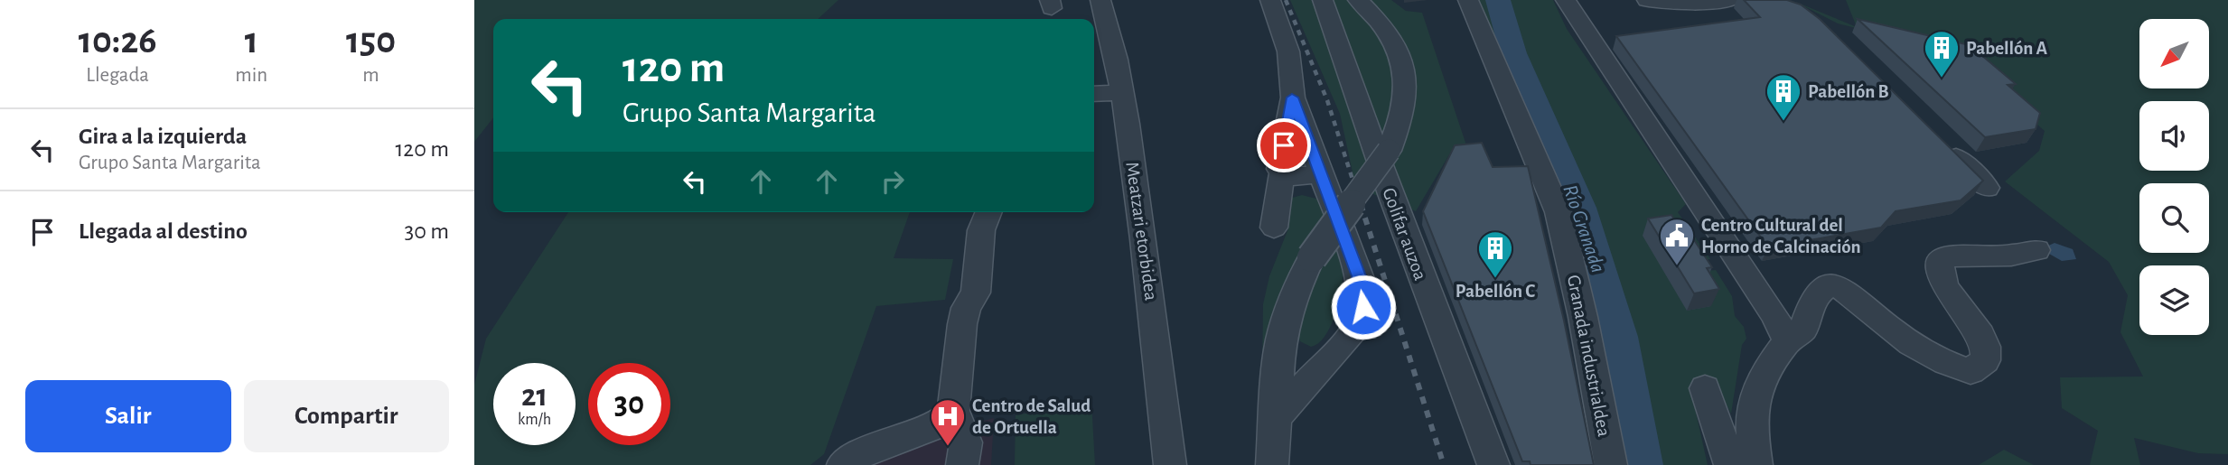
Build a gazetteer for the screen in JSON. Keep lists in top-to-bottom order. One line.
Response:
{"streets":{"street":["Meatzari etorbidea","Golifar auzoa","Granada industrialdea"]},"water":["Río Granada"],"places":{"building":["Pabellón A","Pabellón B","Pabellón C"],"public building":["Centro Cultural del Horno de Calcinación"],"hospital":["Centro de Salud de Ortuella"]},"north":"bottom left","page":{"eta":["10:26","Llegada","1","min","150","m"],"turn":["120 m","Grupo Santa Margarita"],"list":[{"name":"Gira a la izquierda","note":"Grupo Santa Margarita","value":"120 m"},{"name":"Llegada al destino","value":"30 m"}],"speed":"21 km/h","limit":"30","buttons":["Salir","Compartir"]}}
